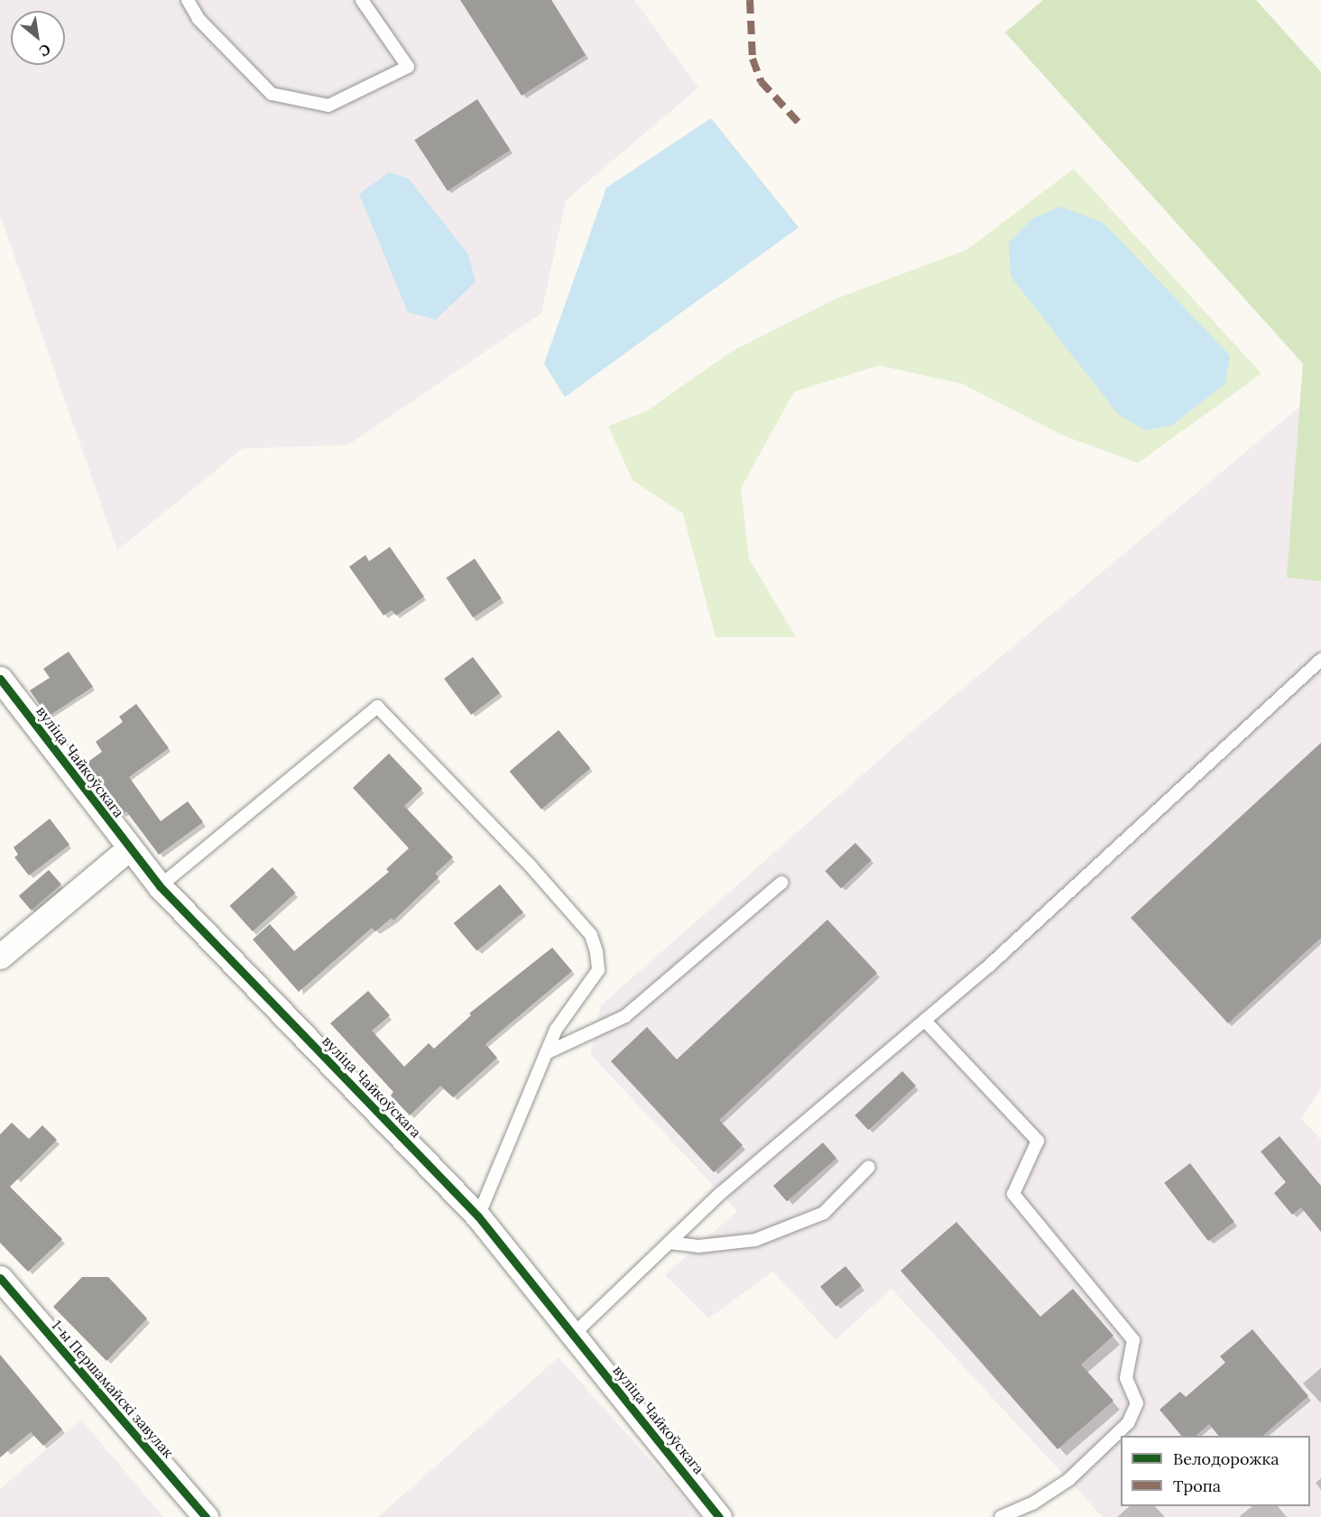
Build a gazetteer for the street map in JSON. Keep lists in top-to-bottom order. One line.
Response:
{"streets":{"street":["вуліца Чайкоўскага","1-ы Першамайскі завулак"]},"legend":["Велодорожка","Тропа"],"north":"bottom right"}
